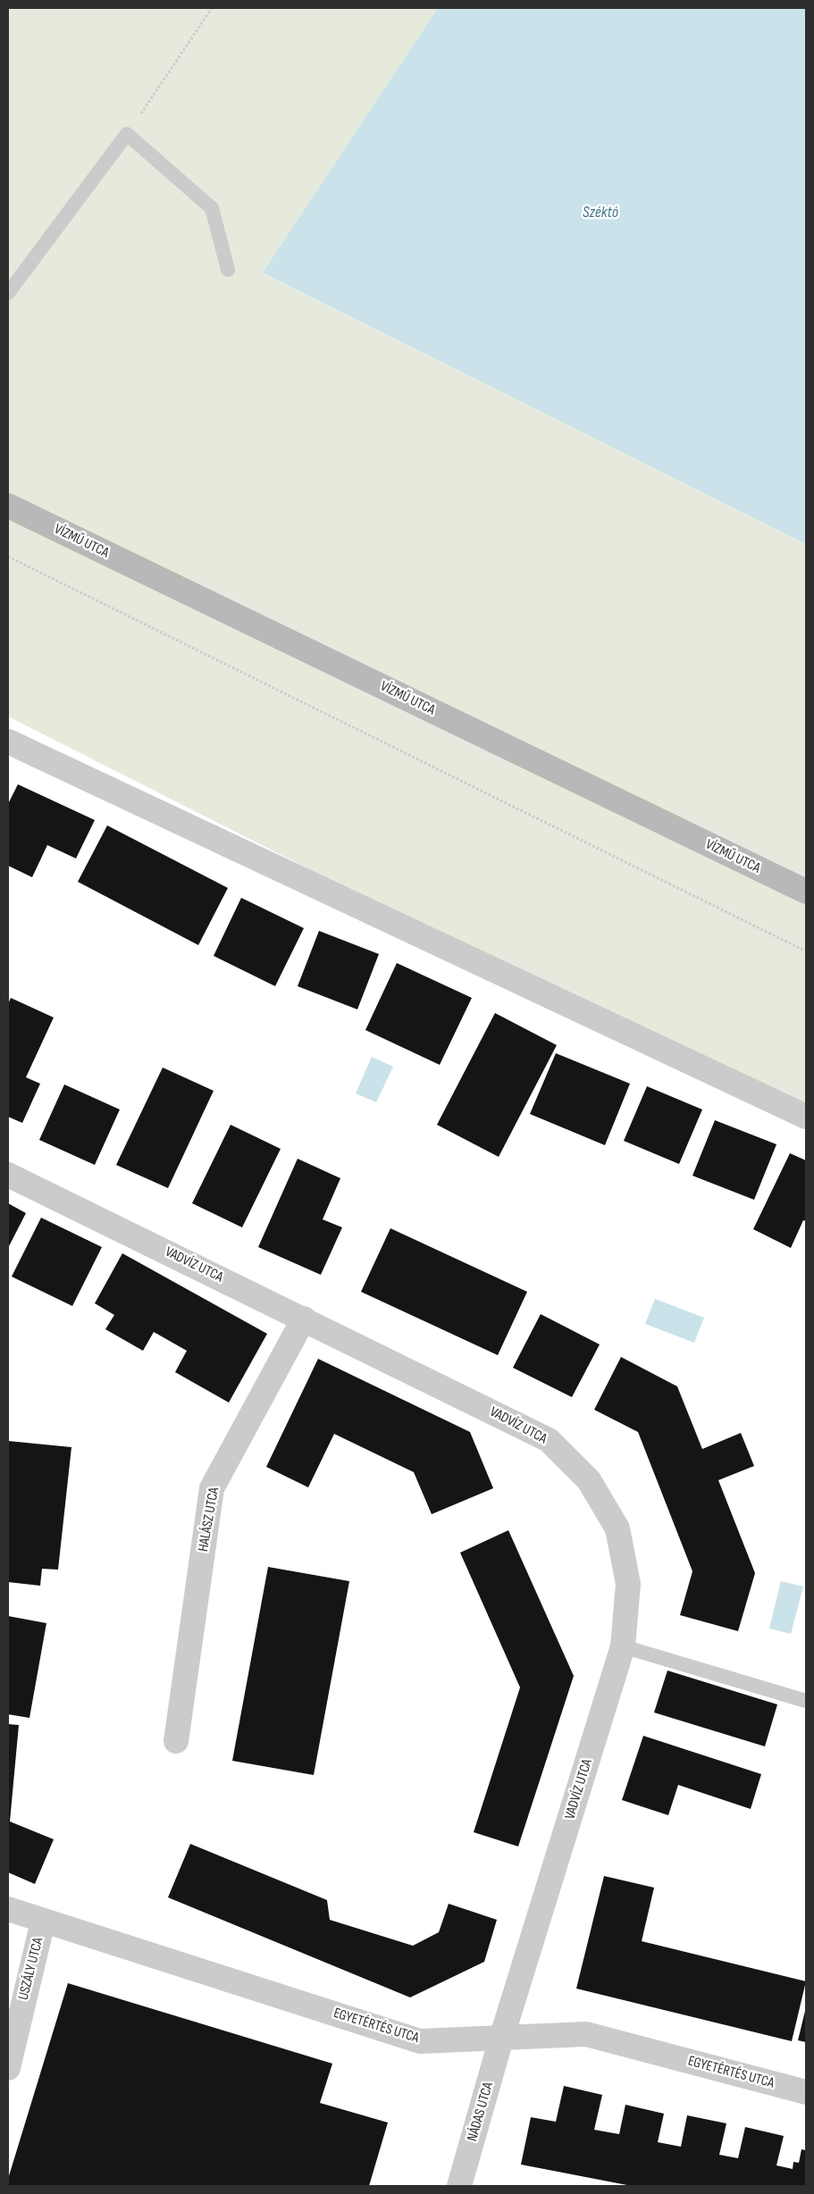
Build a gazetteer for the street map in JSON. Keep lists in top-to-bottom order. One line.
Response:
{"streets":{"main road":["VÍZMŰ UTCA"],"street":["VADVÍZ UTCA","HALÁSZ UTCA","USZÁLY UTCA","EGYETÉRTÉS UTCA","NÁDAS UTCA"]},"crossings":[["VADVÍZ UTCA","HALÁSZ UTCA"],["VADVÍZ UTCA","EGYETÉRTÉS UTCA"],["VADVÍZ UTCA","NÁDAS UTCA"],["USZÁLY UTCA","EGYETÉRTÉS UTCA"],["EGYETÉRTÉS UTCA","NÁDAS UTCA"]],"water":["Széktó"]}
